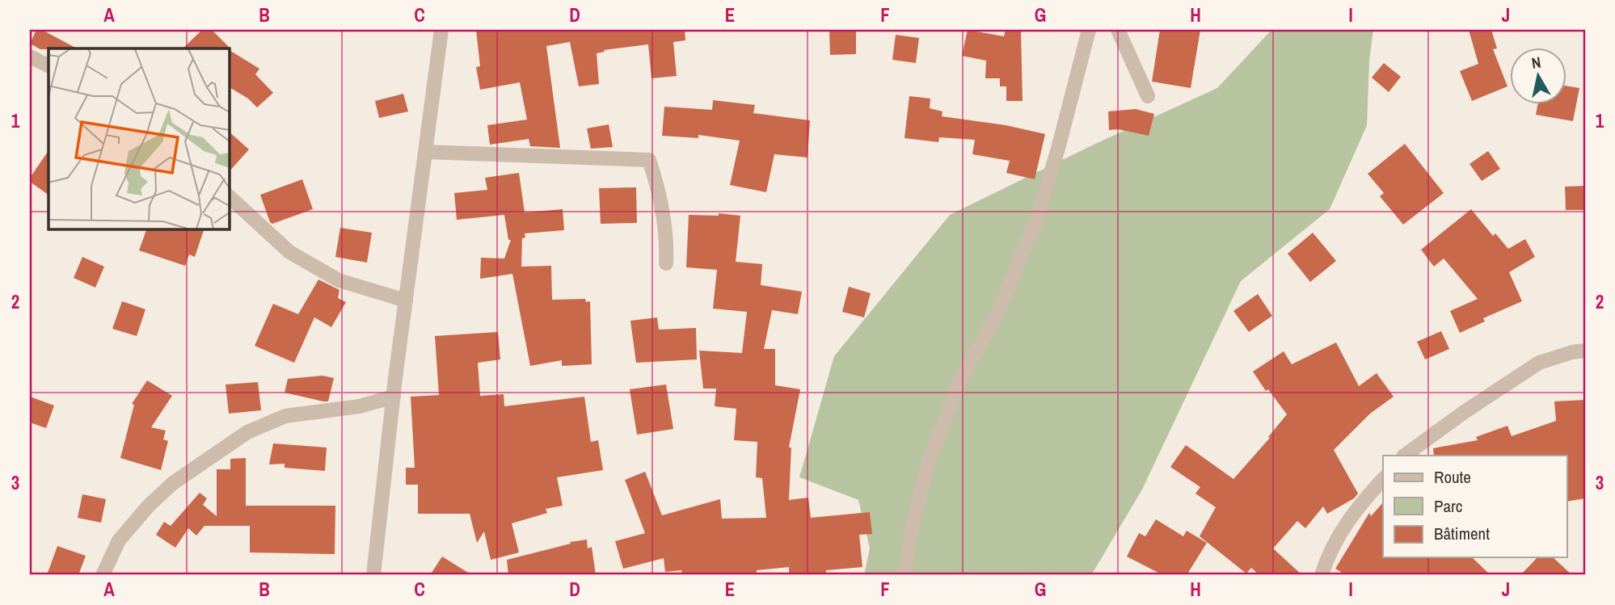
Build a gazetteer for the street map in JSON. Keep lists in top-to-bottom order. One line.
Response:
{"legend":["Route","Parc","Bâtiment"],"north":"top","grid":{"columns":["A","B","C","D","E","F","G","H","I","J"],"rows":["1","2","3"]}}
